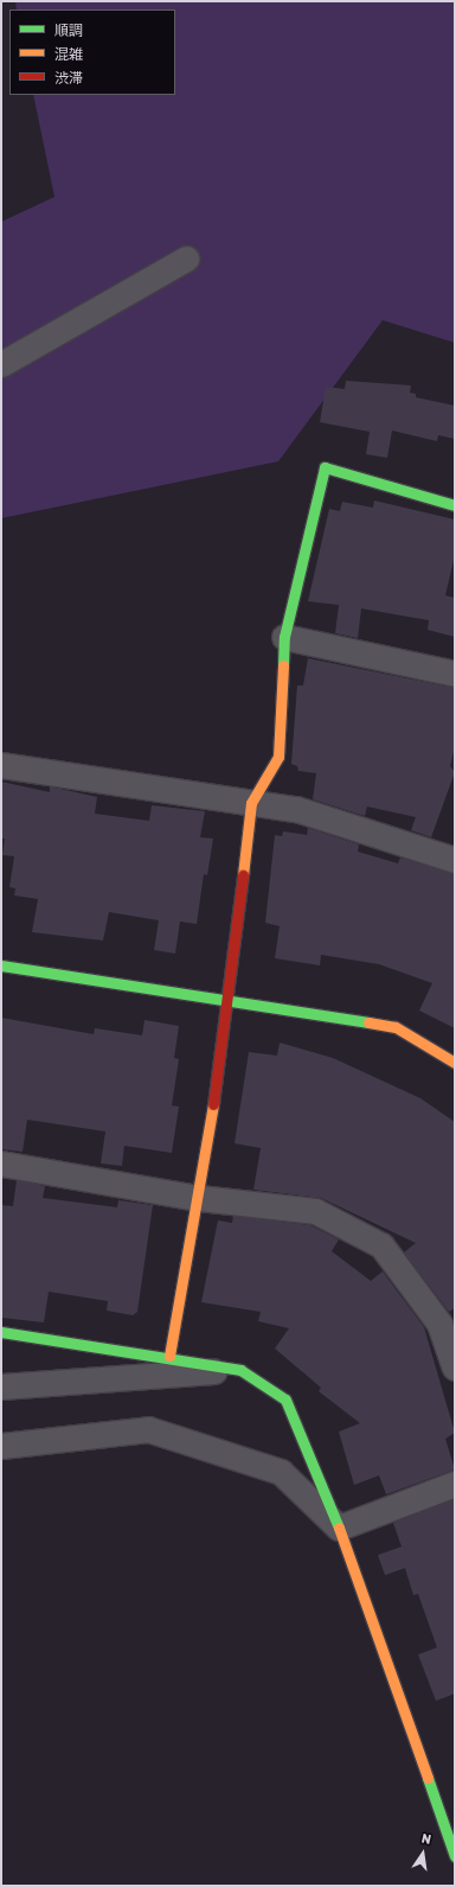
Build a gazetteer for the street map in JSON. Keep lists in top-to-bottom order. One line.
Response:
{"legend":["順調","混雑","渋滞"],"north":"top"}
